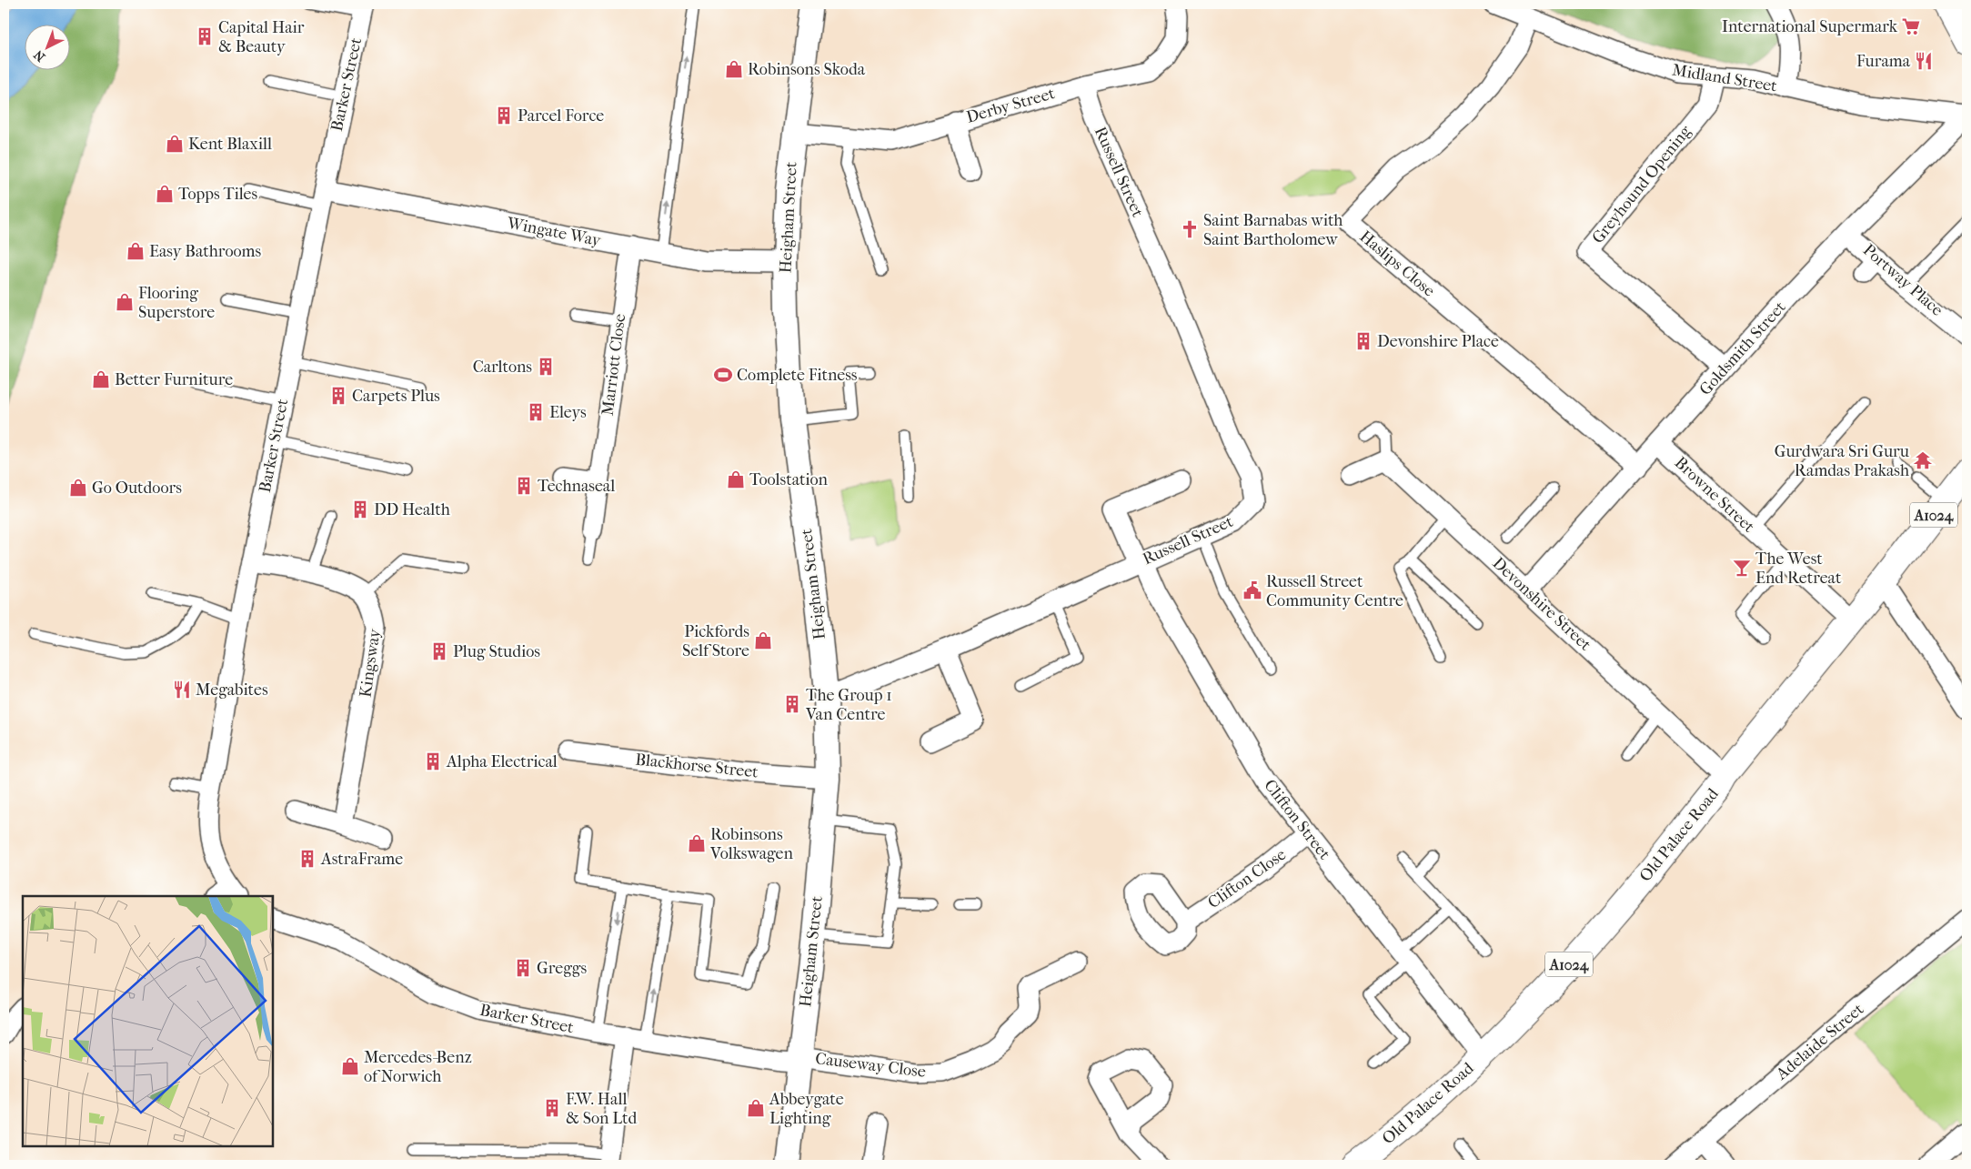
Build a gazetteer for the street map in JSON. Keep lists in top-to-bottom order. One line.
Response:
{"streets":{"main road":["A1024","Old Palace Road"],"street":["Midland Street","Barker Street","Derby Street","Russell Street","Greyhound Opening","Heigham Street","Wingate Way","Haslips Close","Portway Place","Goldsmith Street","Marriott Close","Browne Street","Devonshire Street","Kingsway","Blackhorse Street","Clifton Street","Clifton Close","Adelaide Street","Causeway Close"]},"crossings":[["Midland Street","Greyhound Opening"],["Midland Street","Haslips Close"],["Midland Street","Goldsmith Street"],["Barker Street","Heigham Street"],["Barker Street","Wingate Way"],["Barker Street","Causeway Close"],["Derby Street","Russell Street"],["Derby Street","Heigham Street"],["Russell Street","Heigham Street"],["Russell Street","Clifton Street"],["Greyhound Opening","Goldsmith Street"],["Heigham Street","Wingate Way"],["Heigham Street","Blackhorse Street"],["Heigham Street","Causeway Close"],["Wingate Way","Marriott Close"],["Haslips Close","Goldsmith Street"],["Goldsmith Street","Browne Street"],["Goldsmith Street","Devonshire Street"],["Browne Street","Old Palace Road"],["Devonshire Street","Old Palace Road"],["Clifton Street","Old Palace Road"],["Clifton Street","Clifton Close"]],"places":{"supermarket":["International Supermark"],"building":["Capital Hair & Beauty","Parcel Force","Devonshire Place","Carltons","Carpets Plus","Eleys","Technaseal","DD Health","Plug Studios","The Group 1 Van Centre","Alpha Electrical","AstraFrame","Greggs","F.W. Hall & Son Ltd"],"restaurant":["Furama","Megabites"],"shop":["Robinsons Skoda","Kent Blaxill","Topps Tiles","Easy Bathrooms","Flooring Superstore","Better Furniture","Toolstation","Go Outdoors","Pickfords Self Store","Robinsons Volkswagen","Mercedes-Benz of Norwich","Abbeygate Lighting"],"church":["Saint Barnabas with Saint Bartholomew"],"sports":["Complete Fitness"],"temple":["Gurdwara Sri Guru Ramdas Prakash"],"bar":["The West End Retreat"],"public building":["Russell Street Community Centre"]},"north":"bottom left"}
